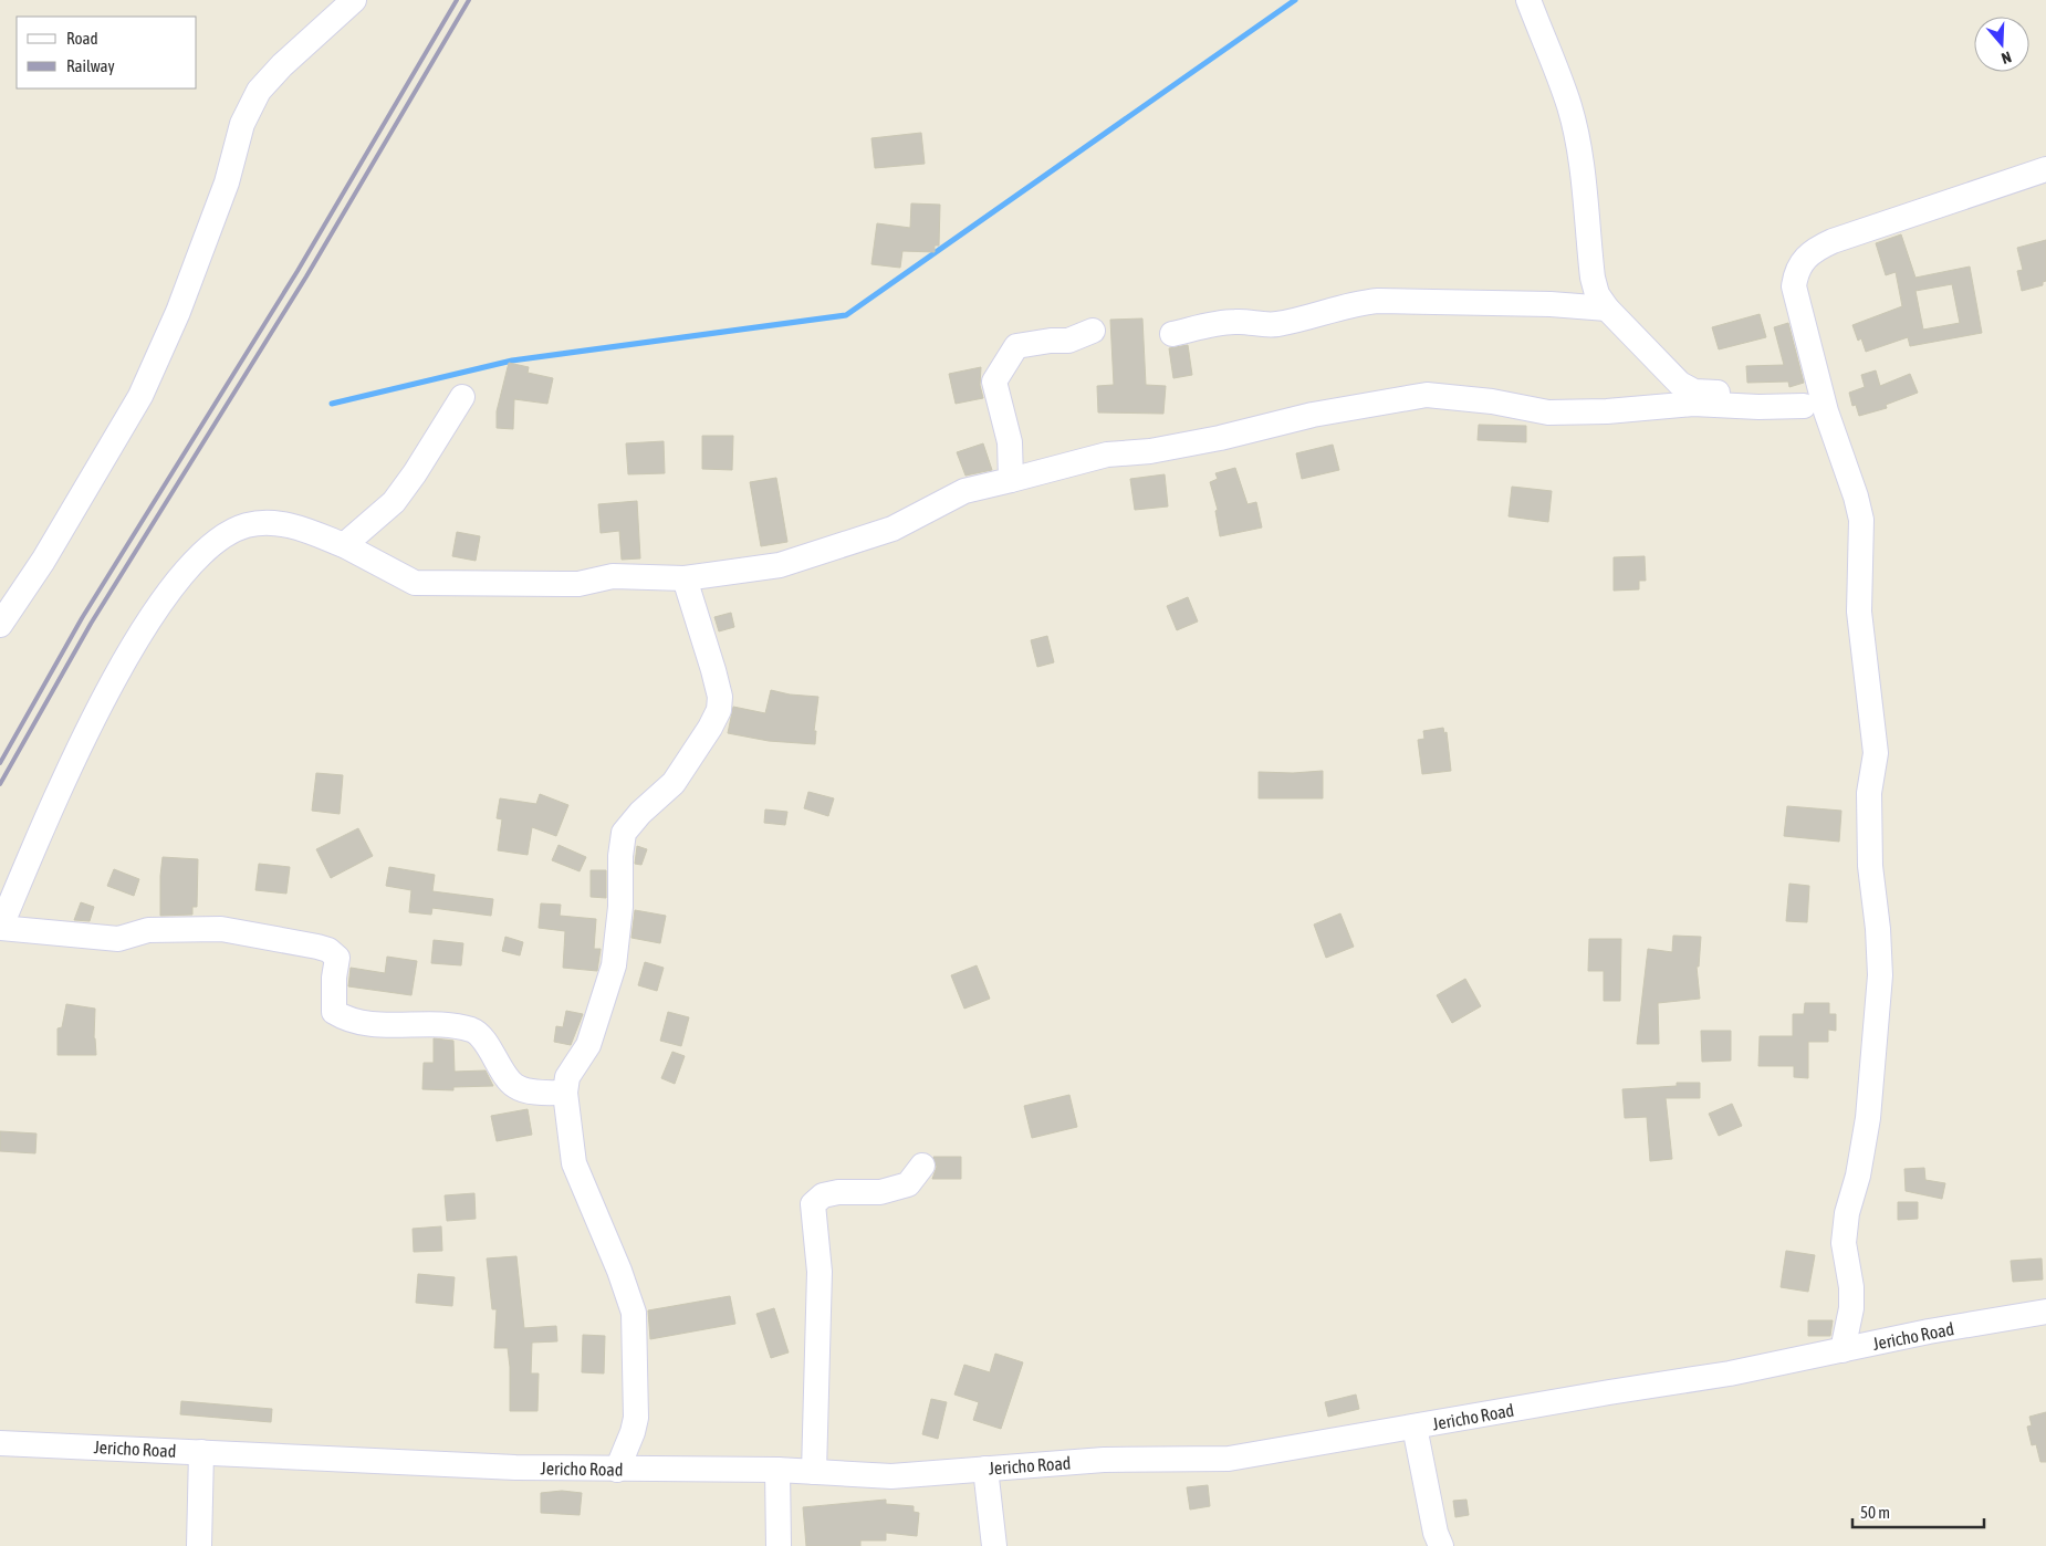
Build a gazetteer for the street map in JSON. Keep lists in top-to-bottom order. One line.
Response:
{"streets":{"street":["Jericho Road"]},"legend":["Road","Railway"],"scale_bar":"50 m","north":"bottom"}
